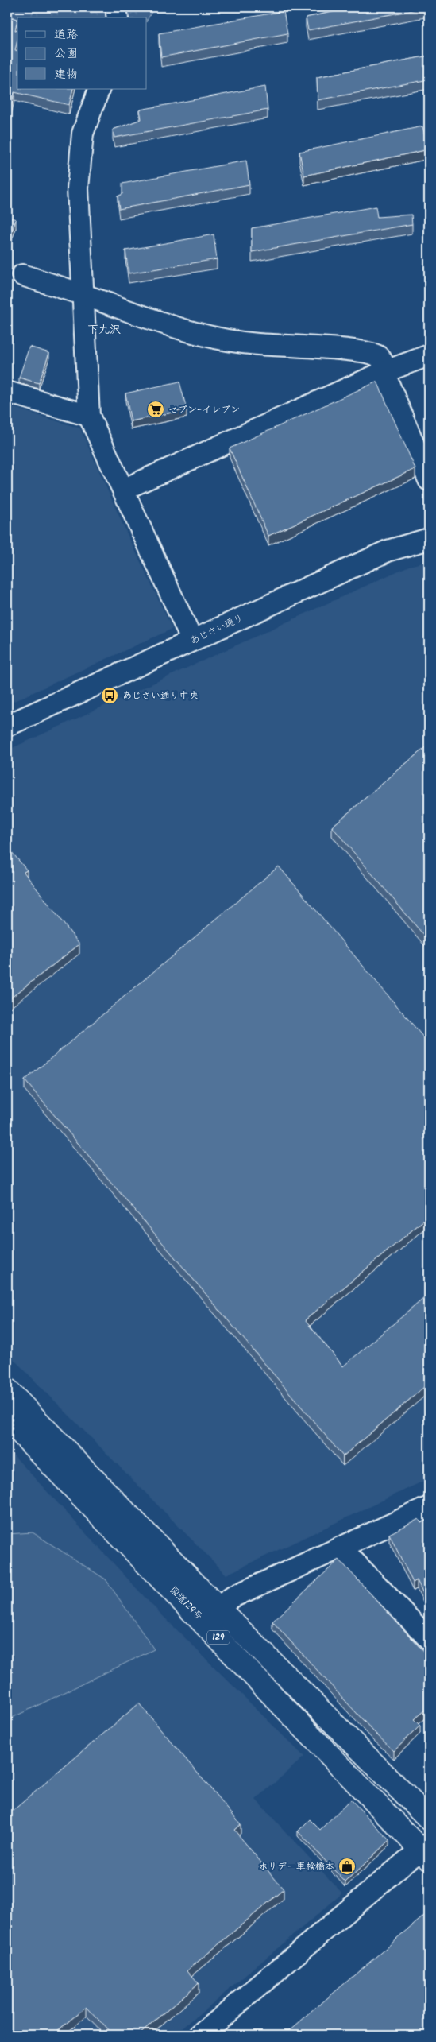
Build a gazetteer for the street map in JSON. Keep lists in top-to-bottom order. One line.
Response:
{"streets":{"highway":["国道129号","129"],"street":["あじさい通り"]},"districts":["下九沢"],"places":{"supermarket":["セブン-イレブン"],"bus stop":["あじさい通り中央"],"shop":["ホリデー車検橋本"]},"legend":["道路","公園","建物"]}
